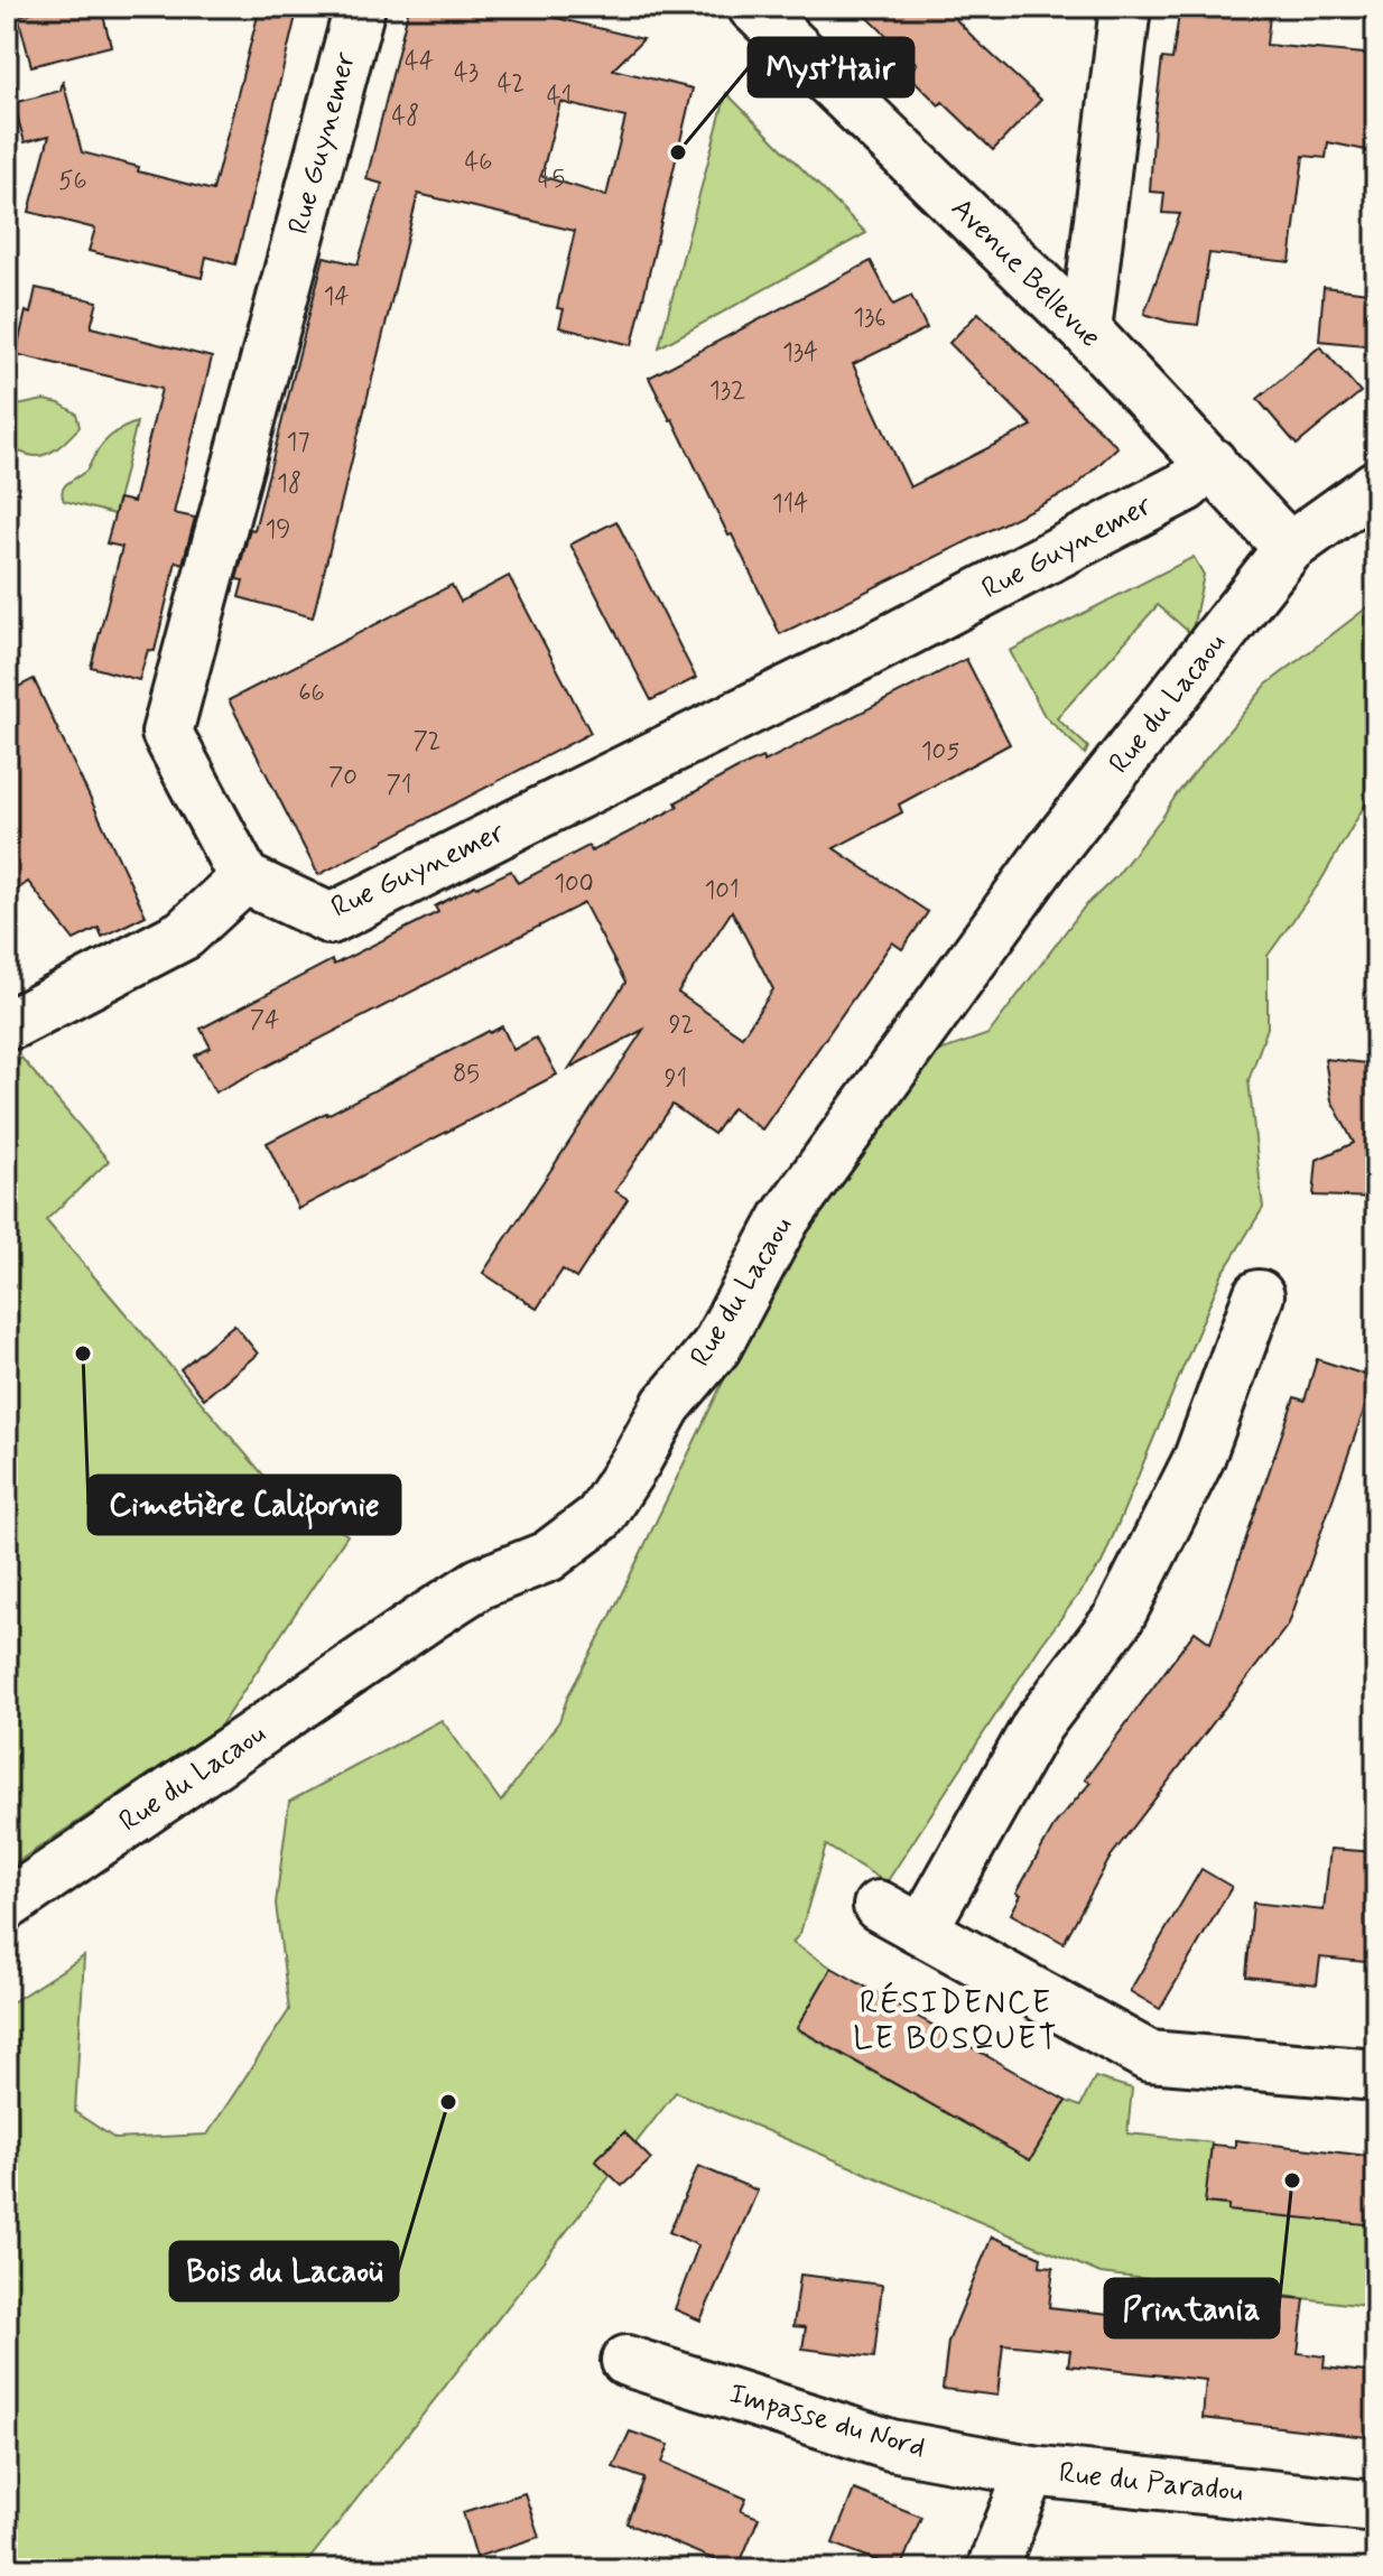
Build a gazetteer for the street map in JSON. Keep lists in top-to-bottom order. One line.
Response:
{"streets":{"street":["Rue Guynemer","Avenue Bellevue","Rue du Lacaou","Impasse du Nord","Rue du Paradou"]},"crossings":[["Rue Guynemer","Avenue Bellevue"],["Avenue Bellevue","Rue du Lacaou"],["Impasse du Nord","Rue du Paradou"]],"districts":["RÉSIDENCE LE BOSQUET"],"places":["Myst’Hair","Cimetière Californie","Bois du Lacaoü","Printania"],"house_numbers":["44","43","42","41","48","46","45","56","14","136","134","132","17","18","114","19","66","72","105","70","71","100","101","74","92","85","91"]}
